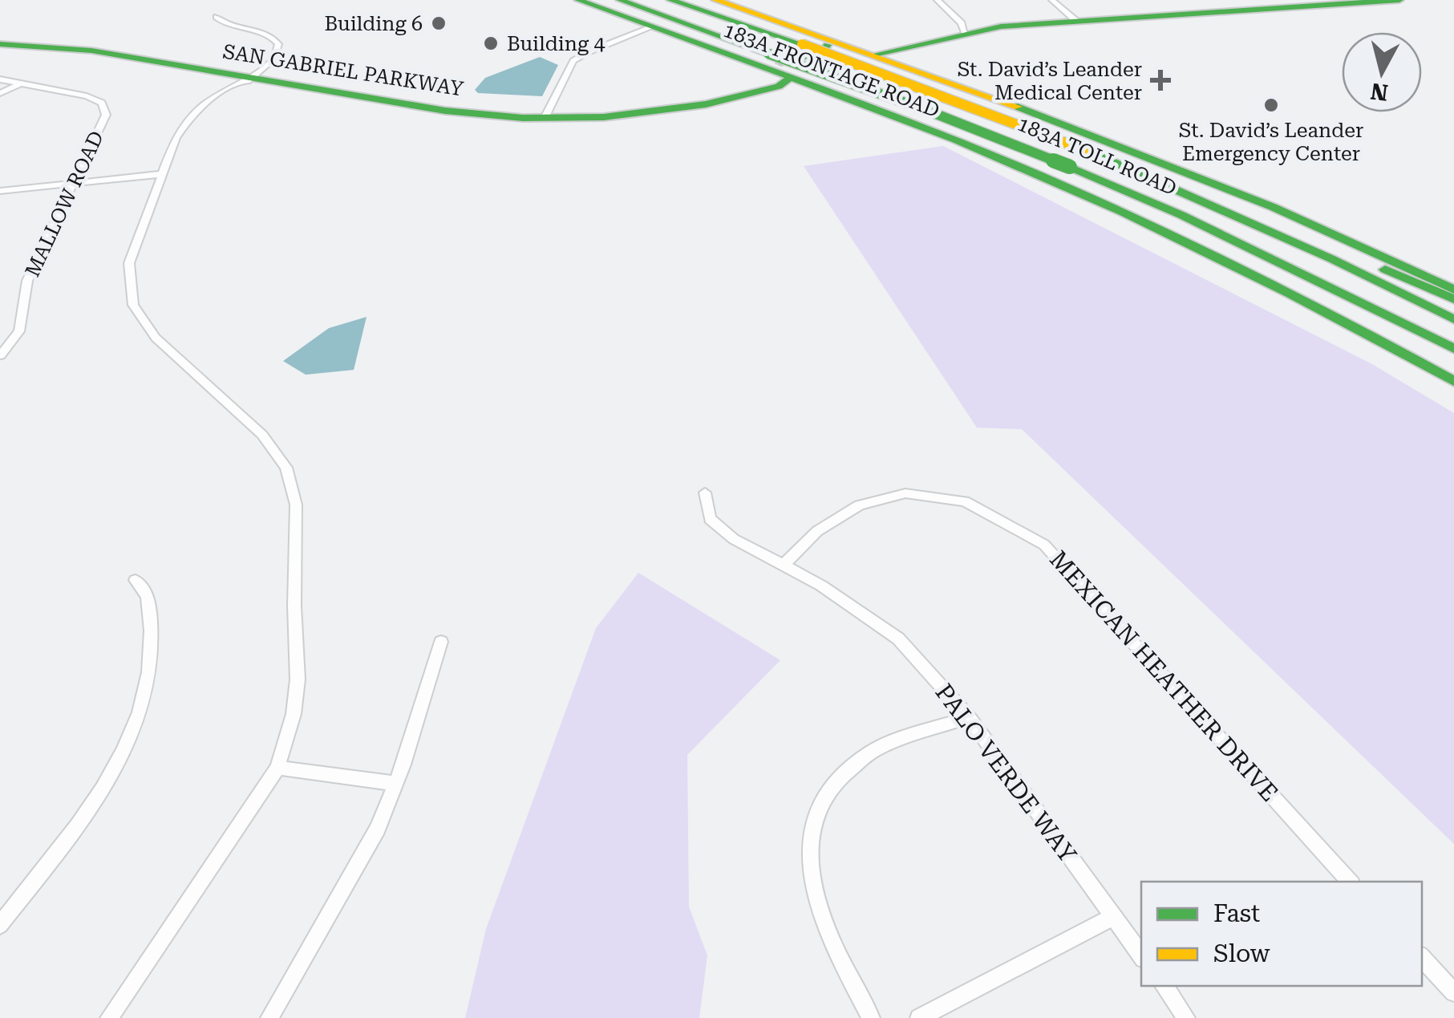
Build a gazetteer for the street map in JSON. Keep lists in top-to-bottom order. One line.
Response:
{"streets":{"main road":["SAN GABRIEL PARKWAY","183A FRONTAGE ROAD","183A TOLL ROAD"],"street":["MALLOW ROAD","MEXICAN HEATHER DRIVE","PALO VERDE WAY"]},"crossings":[["SAN GABRIEL PARKWAY","183A FRONTAGE ROAD"],["183A FRONTAGE ROAD","183A TOLL ROAD"],["MEXICAN HEATHER DRIVE","PALO VERDE WAY"]],"places":{"other":["Building 6","Building 4","St. David’s Leander Emergency Center"],"health":["St. David’s Leander Medical Center"]},"legend":["Fast","Slow"],"north":"bottom"}
